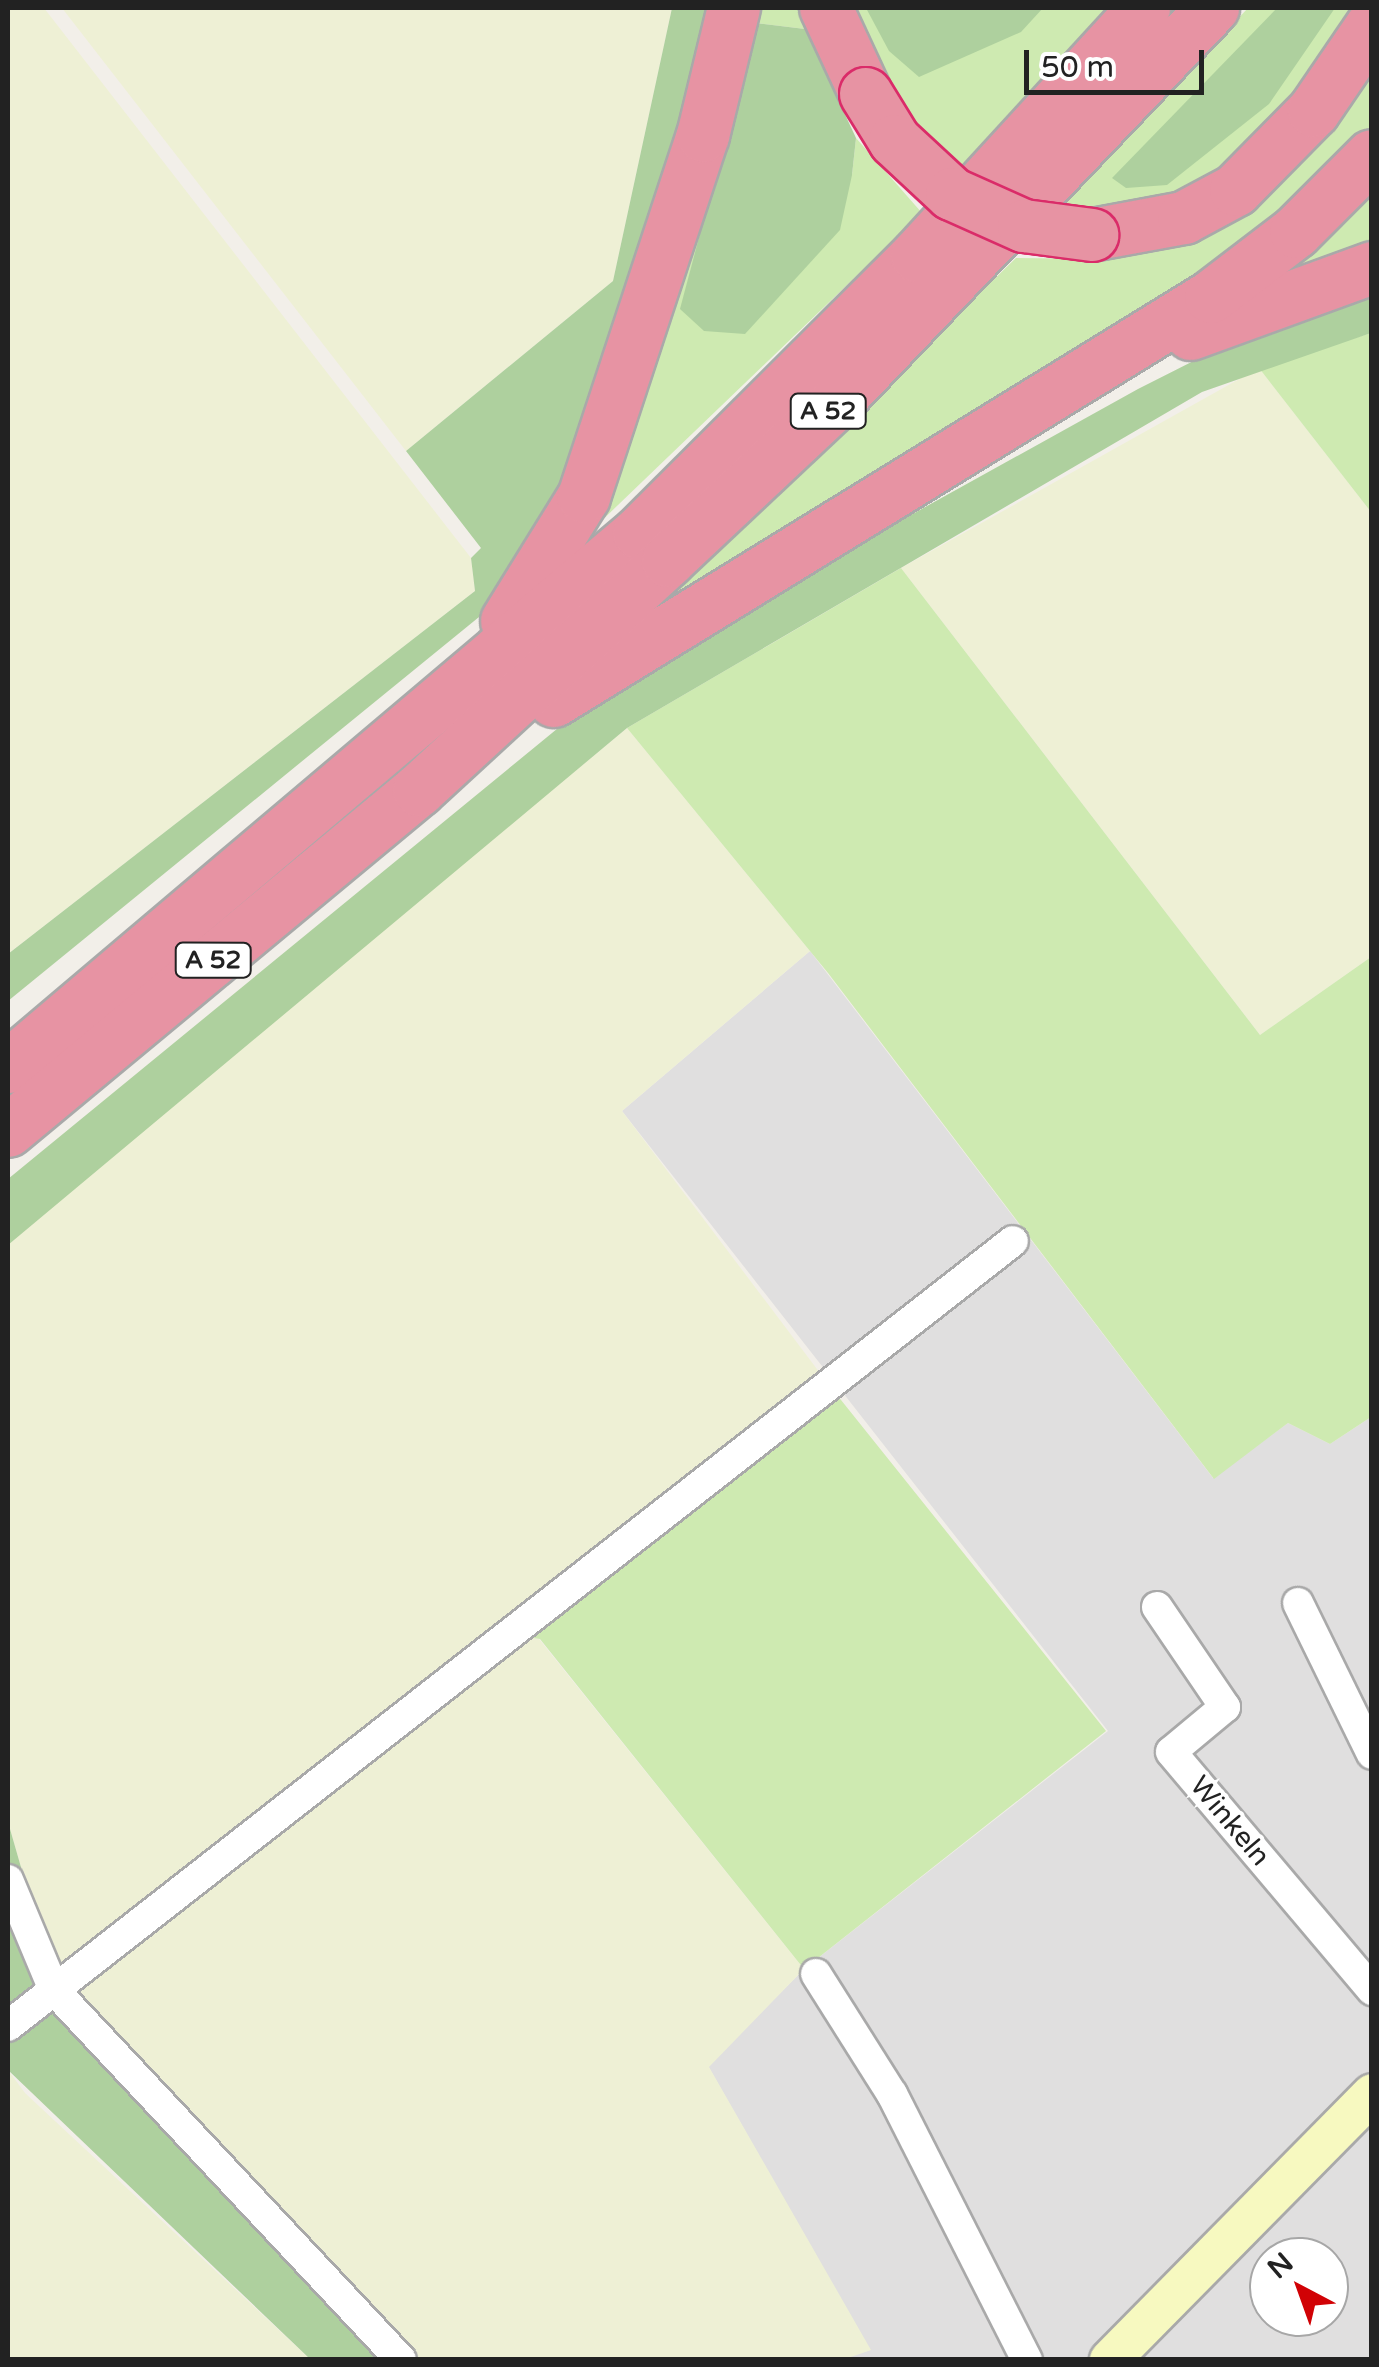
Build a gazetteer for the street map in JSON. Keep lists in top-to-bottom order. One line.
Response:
{"streets":{"highway":["A 52"],"street":["Winkeln"]},"scale_bar":"50 m","north":"top left"}
